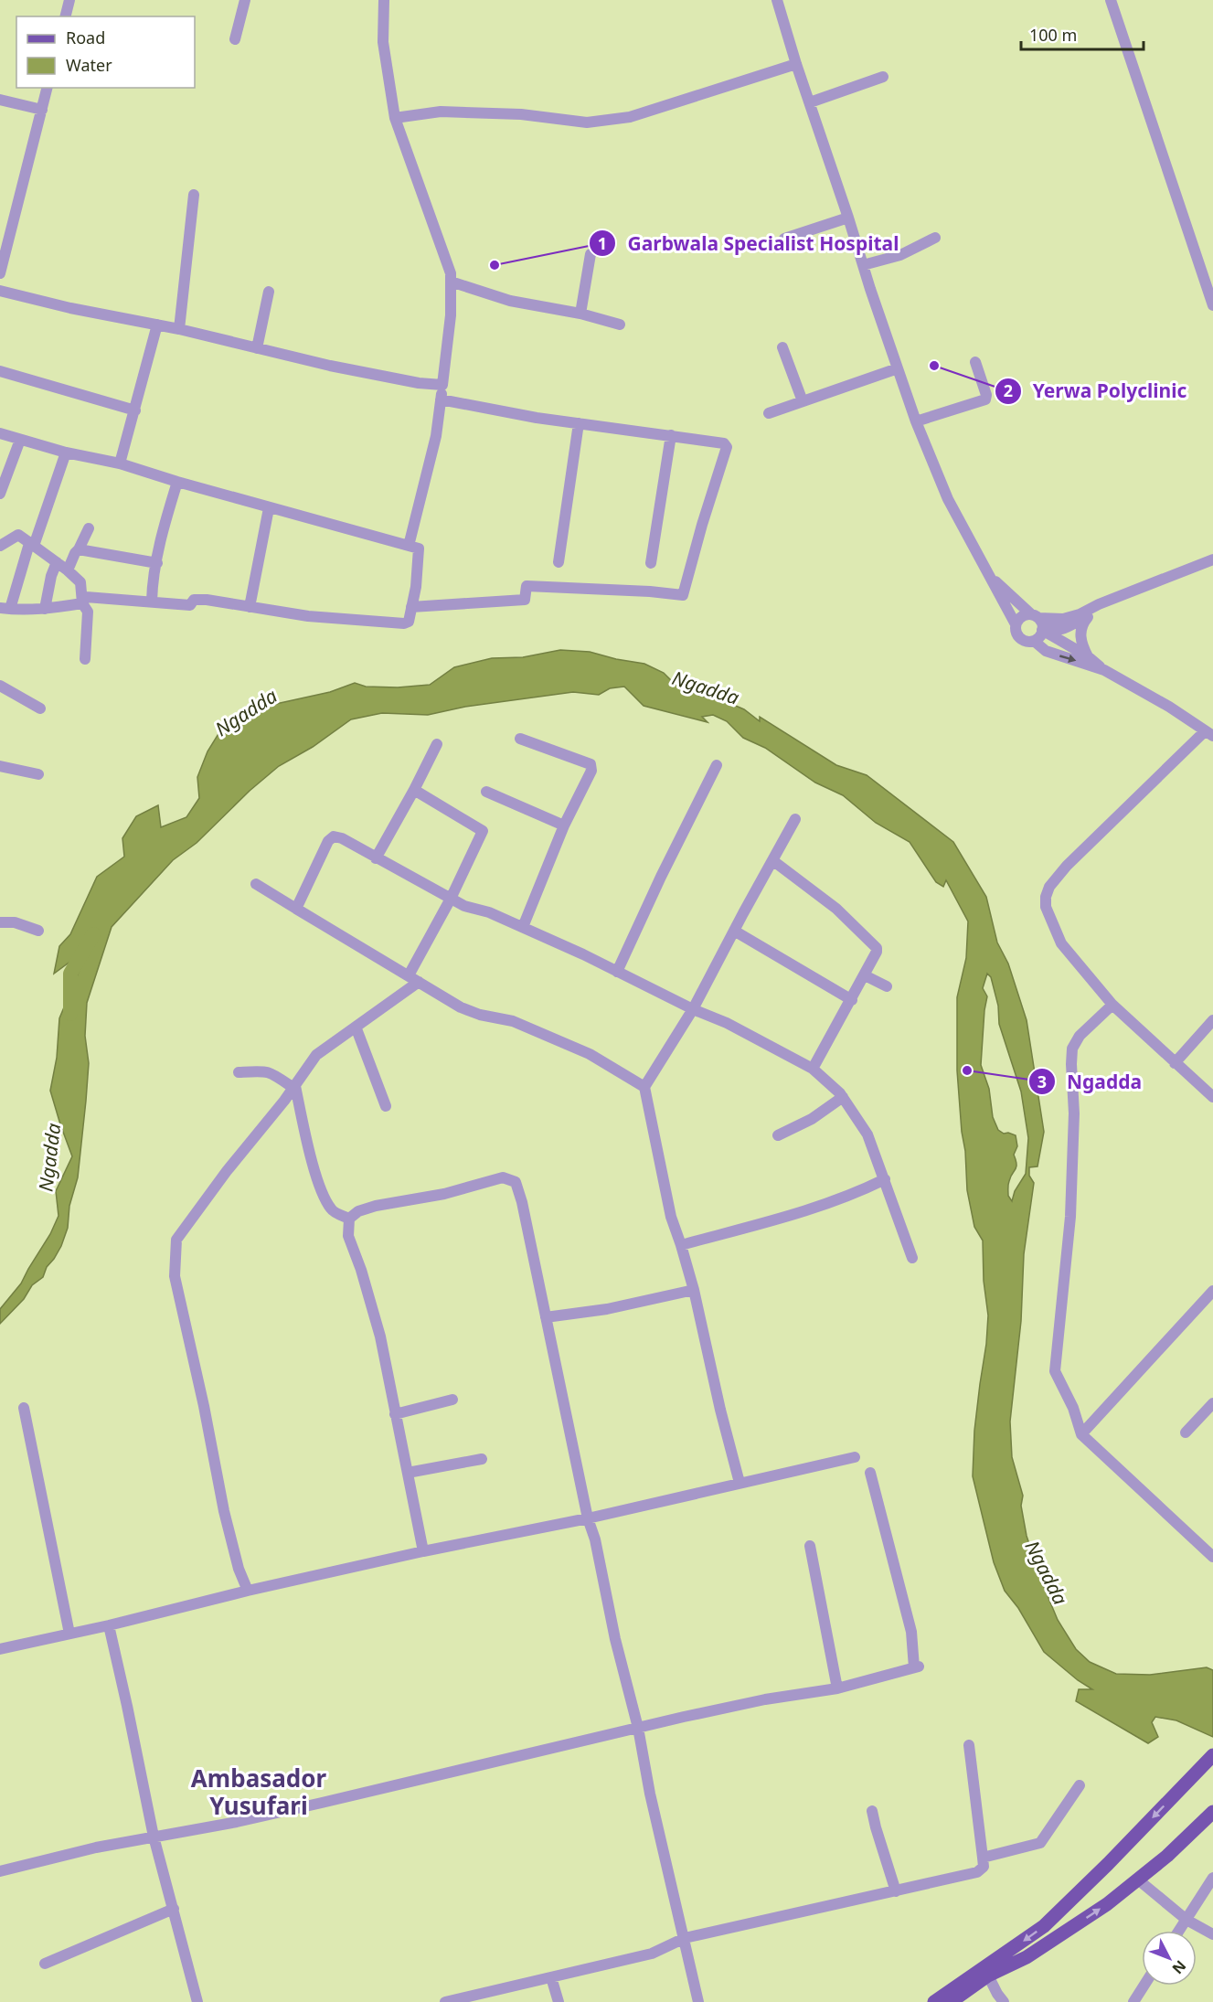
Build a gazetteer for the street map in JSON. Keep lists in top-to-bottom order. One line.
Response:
{"districts":["Ambasador Yusufari"],"water":["Ngadda"],"places":["Garbwala Specialist Hospital","Yerwa Polyclinic","Ngadda"],"legend":["Road","Water"],"scale_bar":"100 m","north":"bottom right"}
